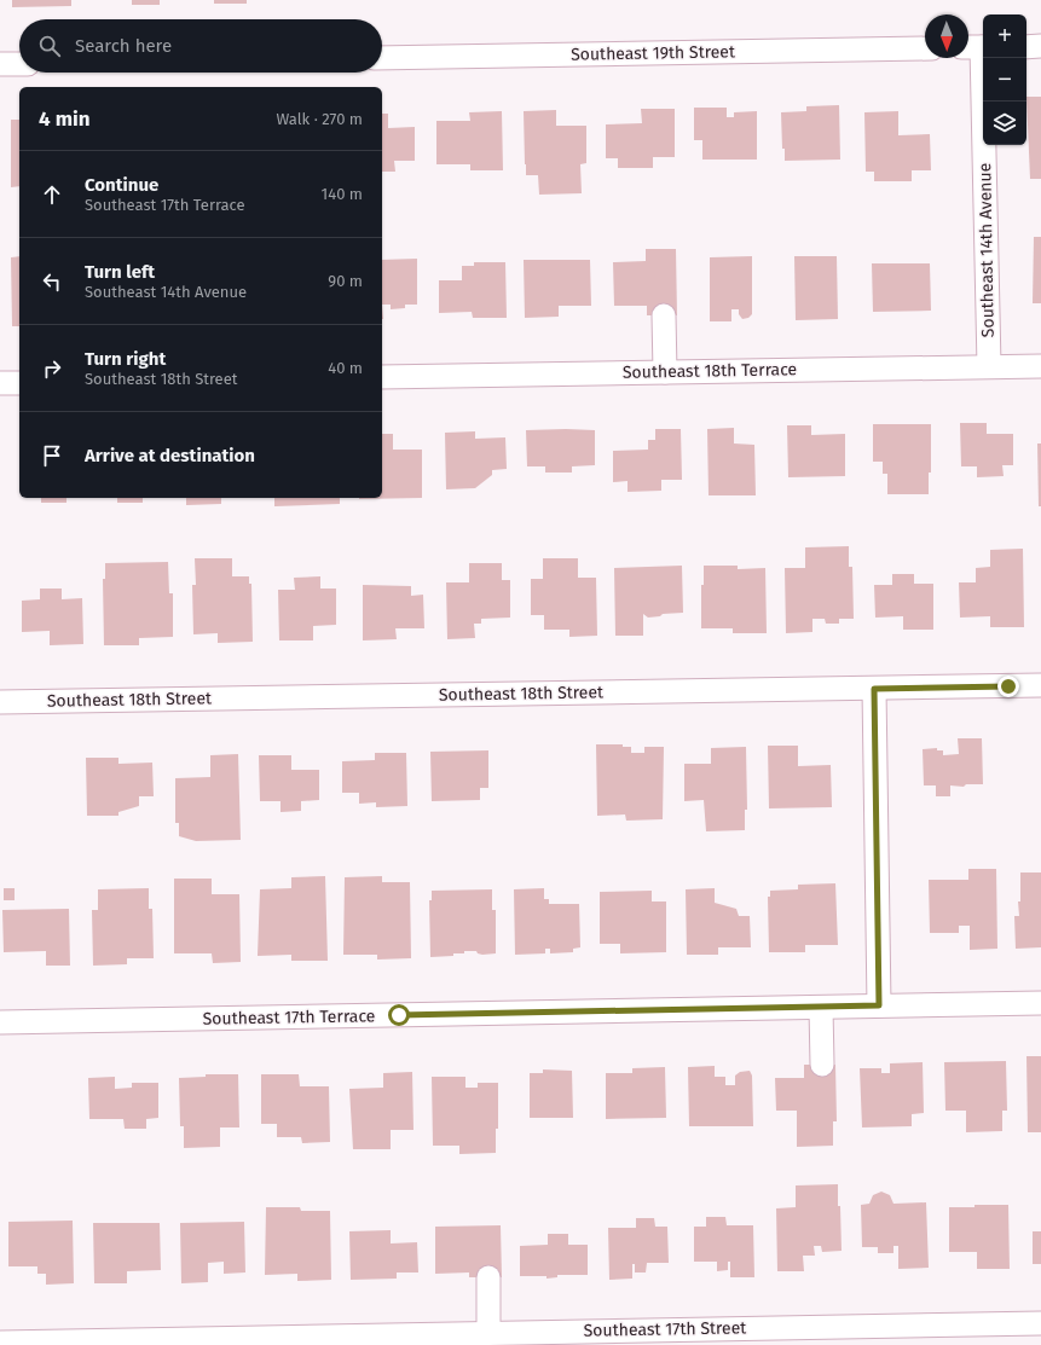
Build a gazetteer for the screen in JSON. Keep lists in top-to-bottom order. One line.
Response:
{"streets":{"street":["Southeast 19th Street","Southeast 14th Avenue","Southeast 18th Terrace","Southeast 18th Street","Southeast 17th Terrace","Southeast 17th Street"]},"crossings":[["Southeast 14th Avenue","Southeast 18th Terrace"]],"north":"bottom","page":{"map_buttons":["+","−"],"search":"Search here","heading":["4 min","Walk · 270 m"],"list":[["Continue","Southeast 17th Terrace","140 m"],["Turn left","Southeast 14th Avenue","90 m"],["Turn right","Southeast 18th Street","40 m"],"Arrive at destination"]}}
